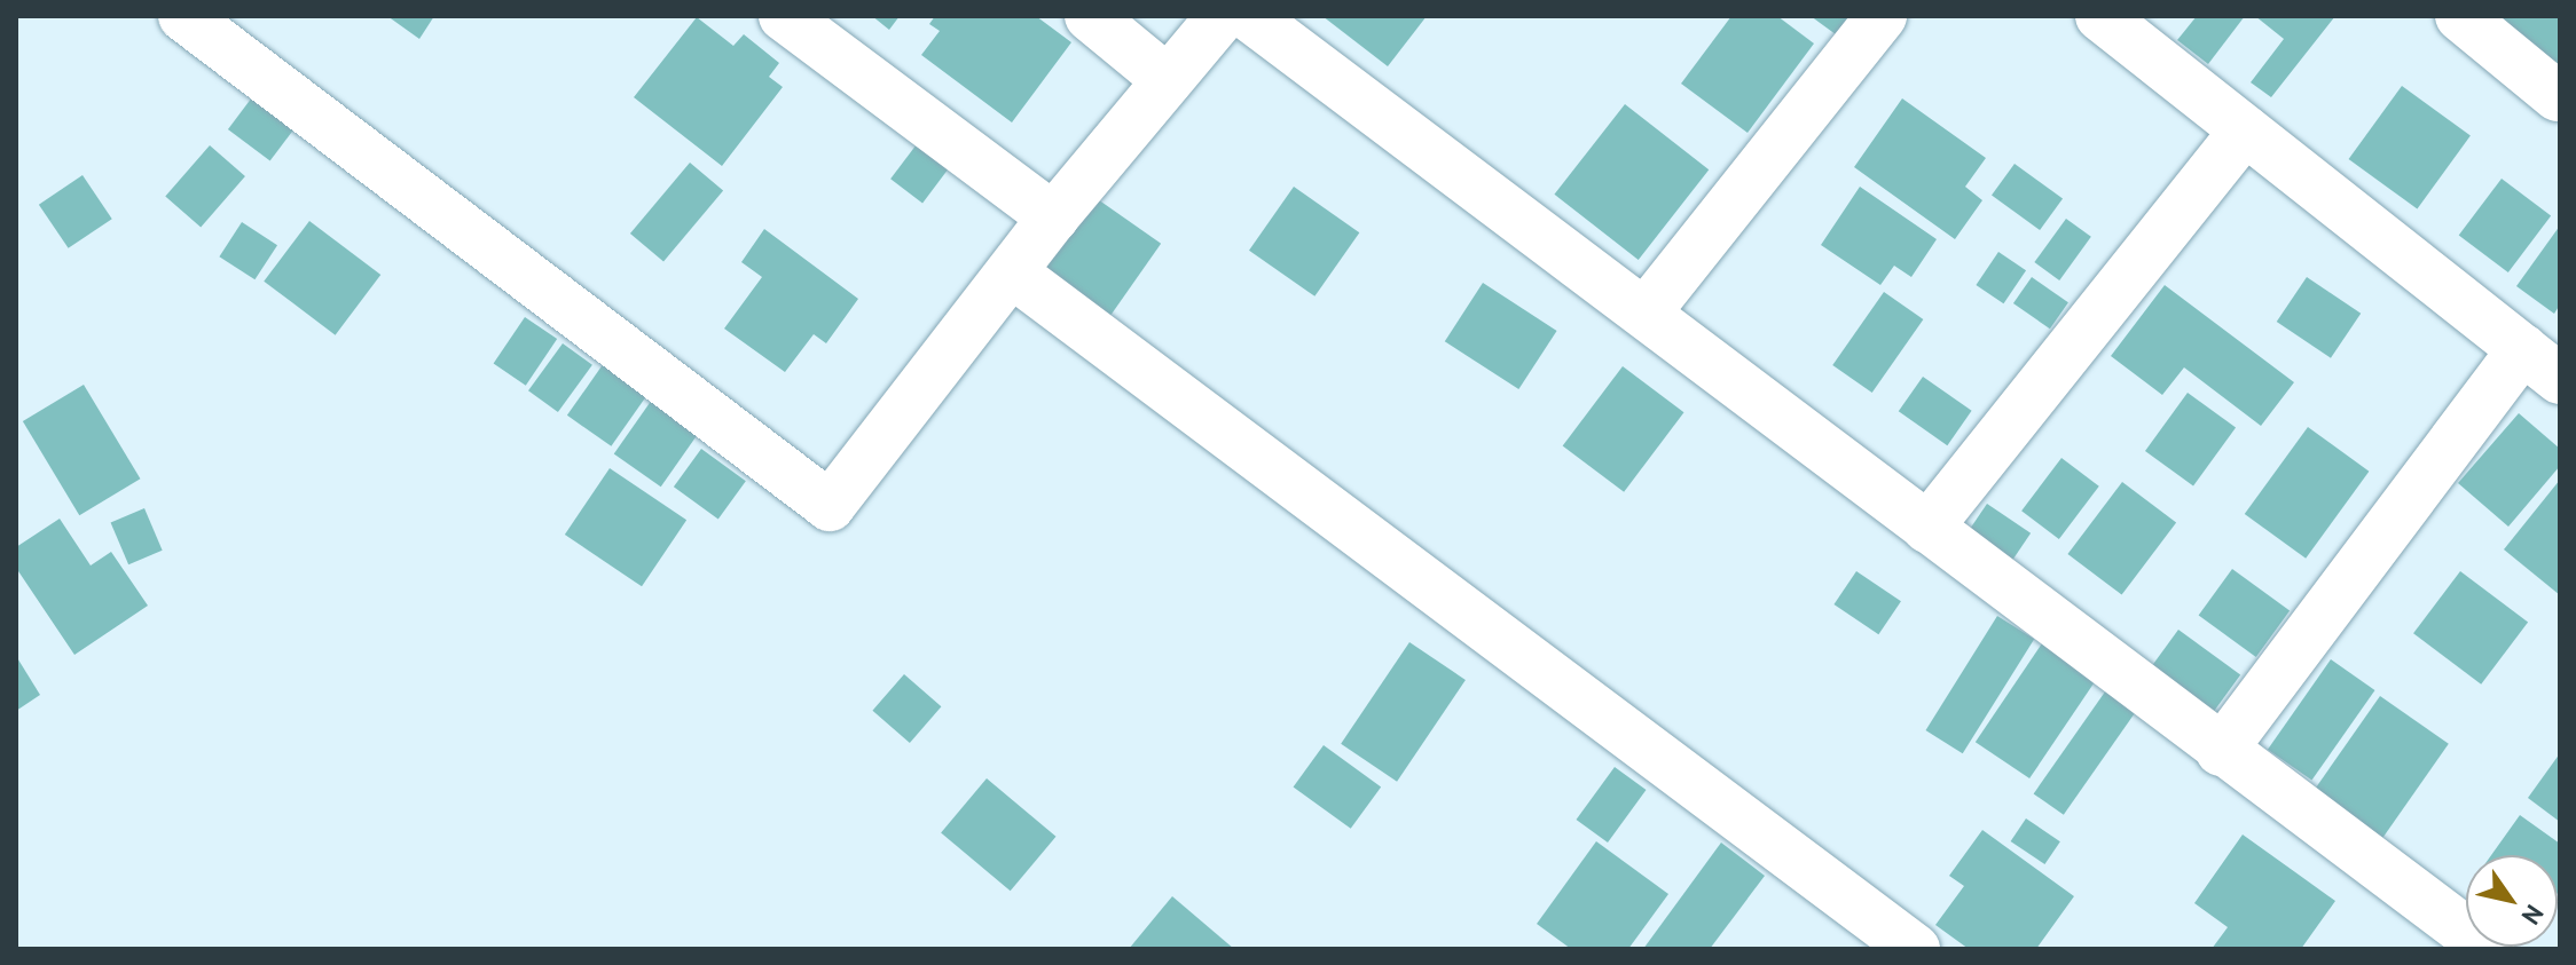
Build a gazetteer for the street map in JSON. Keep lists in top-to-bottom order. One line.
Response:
{"north":"bottom right"}
